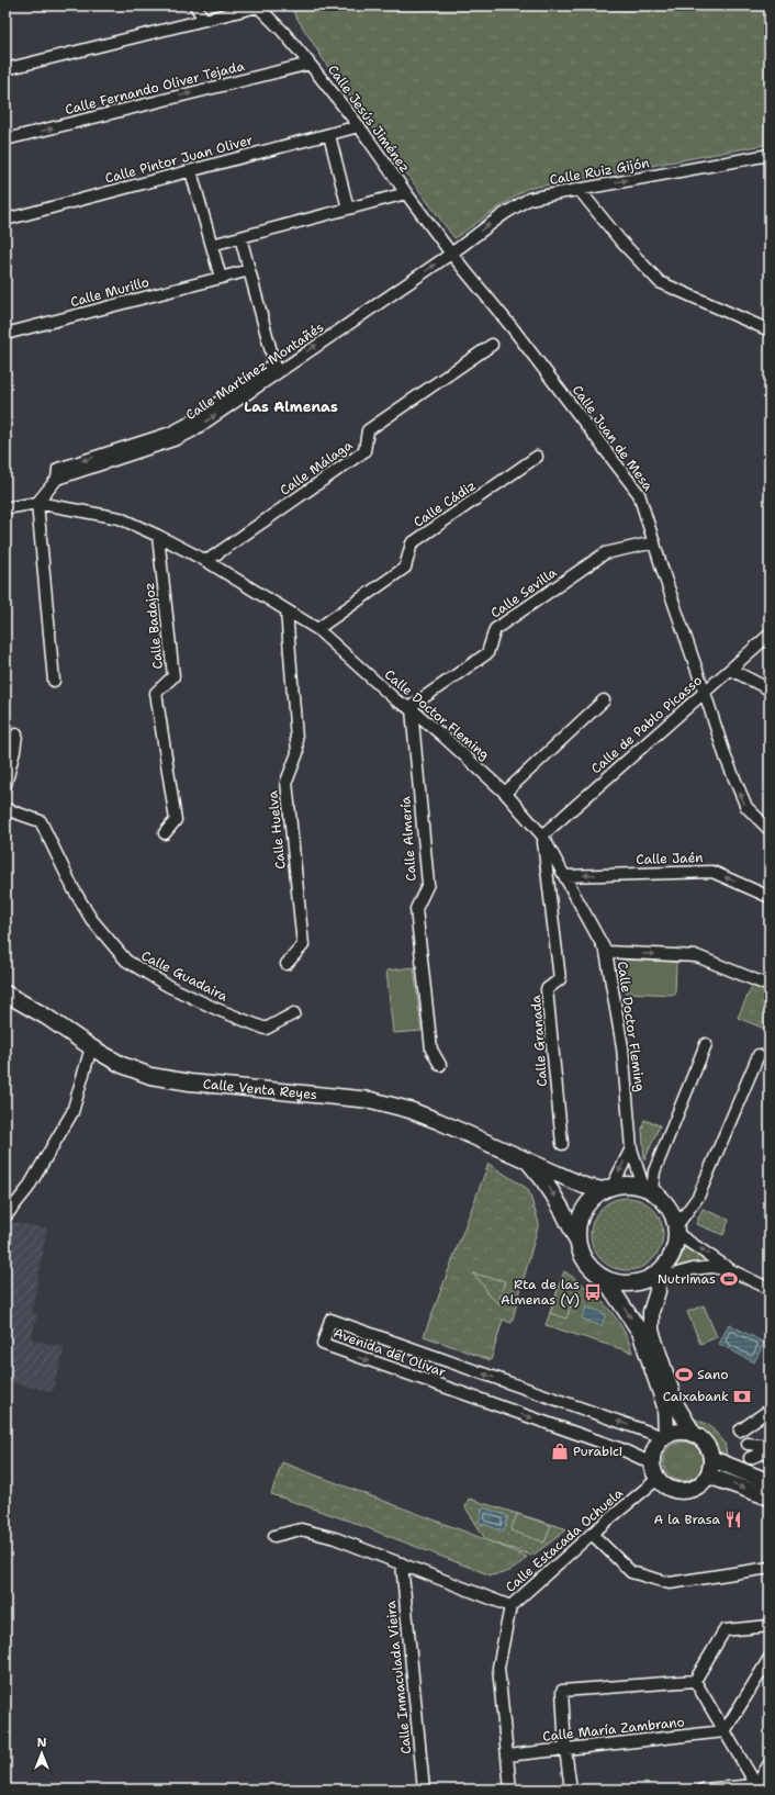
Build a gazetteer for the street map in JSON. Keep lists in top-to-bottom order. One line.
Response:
{"streets":{"main road":["Calle Venta Reyes"],"street":["Calle Fernando Oliver Tejada","Calle Jesús Jiménez","Calle Pintor Juan Oliver","Calle Ruiz Gijón","Calle Murillo","Calle Martínez Montañés","Calle Juan de Mesa","Calle Málaga","Calle Cádiz","Calle Sevilla","Calle Badajoz","Calle Doctor Fleming","Calle de Pablo Picasso","Calle Huelva","Calle Almería","Calle Jaén","Calle Guadaira","Calle Granada","Avenida del Olivar","Calle Estacada Ochuela","Calle Inmaculada Vieira","Calle María Zambrano"]},"crossings":[["Calle Fernando Oliver Tejada","Calle Jesús Jiménez"],["Calle Jesús Jiménez","Calle Pintor Juan Oliver"],["Calle Jesús Jiménez","Calle Ruiz Gijón"],["Calle Jesús Jiménez","Calle Martínez Montañés"],["Calle Jesús Jiménez","Calle Juan de Mesa"],["Calle Ruiz Gijón","Calle Martínez Montañés"],["Calle Ruiz Gijón","Calle Juan de Mesa"],["Calle Martínez Montañés","Calle Juan de Mesa"],["Calle Martínez Montañés","Calle Doctor Fleming"],["Calle Juan de Mesa","Calle Sevilla"],["Calle Juan de Mesa","Calle de Pablo Picasso"],["Calle Málaga","Calle Doctor Fleming"],["Calle Cádiz","Calle Doctor Fleming"],["Calle Sevilla","Calle Doctor Fleming"],["Calle Sevilla","Calle Almería"],["Calle Badajoz","Calle Doctor Fleming"],["Calle Doctor Fleming","Calle de Pablo Picasso"],["Calle Doctor Fleming","Calle Huelva"],["Calle Doctor Fleming","Calle Almería"],["Calle Doctor Fleming","Calle Jaén"],["Calle Doctor Fleming","Calle Granada"],["Calle Doctor Fleming","Calle Venta Reyes"],["Calle de Pablo Picasso","Calle Granada"],["Avenida del Olivar","Calle Estacada Ochuela"],["Calle Estacada Ochuela","Calle María Zambrano"]],"one_way":["Calle Ruiz Gijón"],"districts":["Las Almenas"],"places":{"sports":["Nutrimas","Sano"],"bus stop":["Rta de las Almenas (V)"],"bank":["Caixabank"],"shop":["Purabici"],"restaurant":["A la Brasa"]},"north":"top"}
